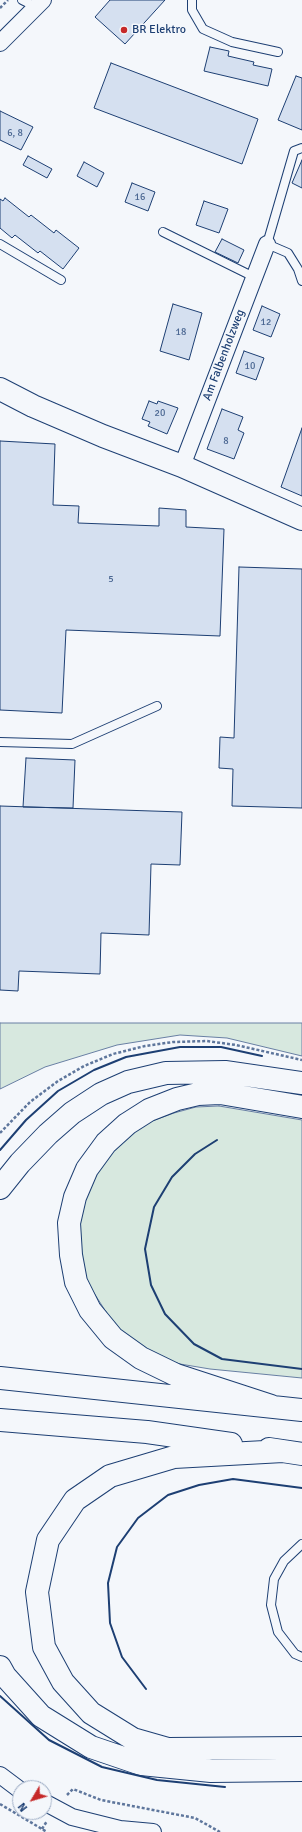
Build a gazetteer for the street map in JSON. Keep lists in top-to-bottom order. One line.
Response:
{"streets":{"street":["Am Falbenholzweg"]},"places":["BR Elektro"],"house_numbers":["6, 8","16","12","18","10","20","8","5"],"north":"bottom left"}
